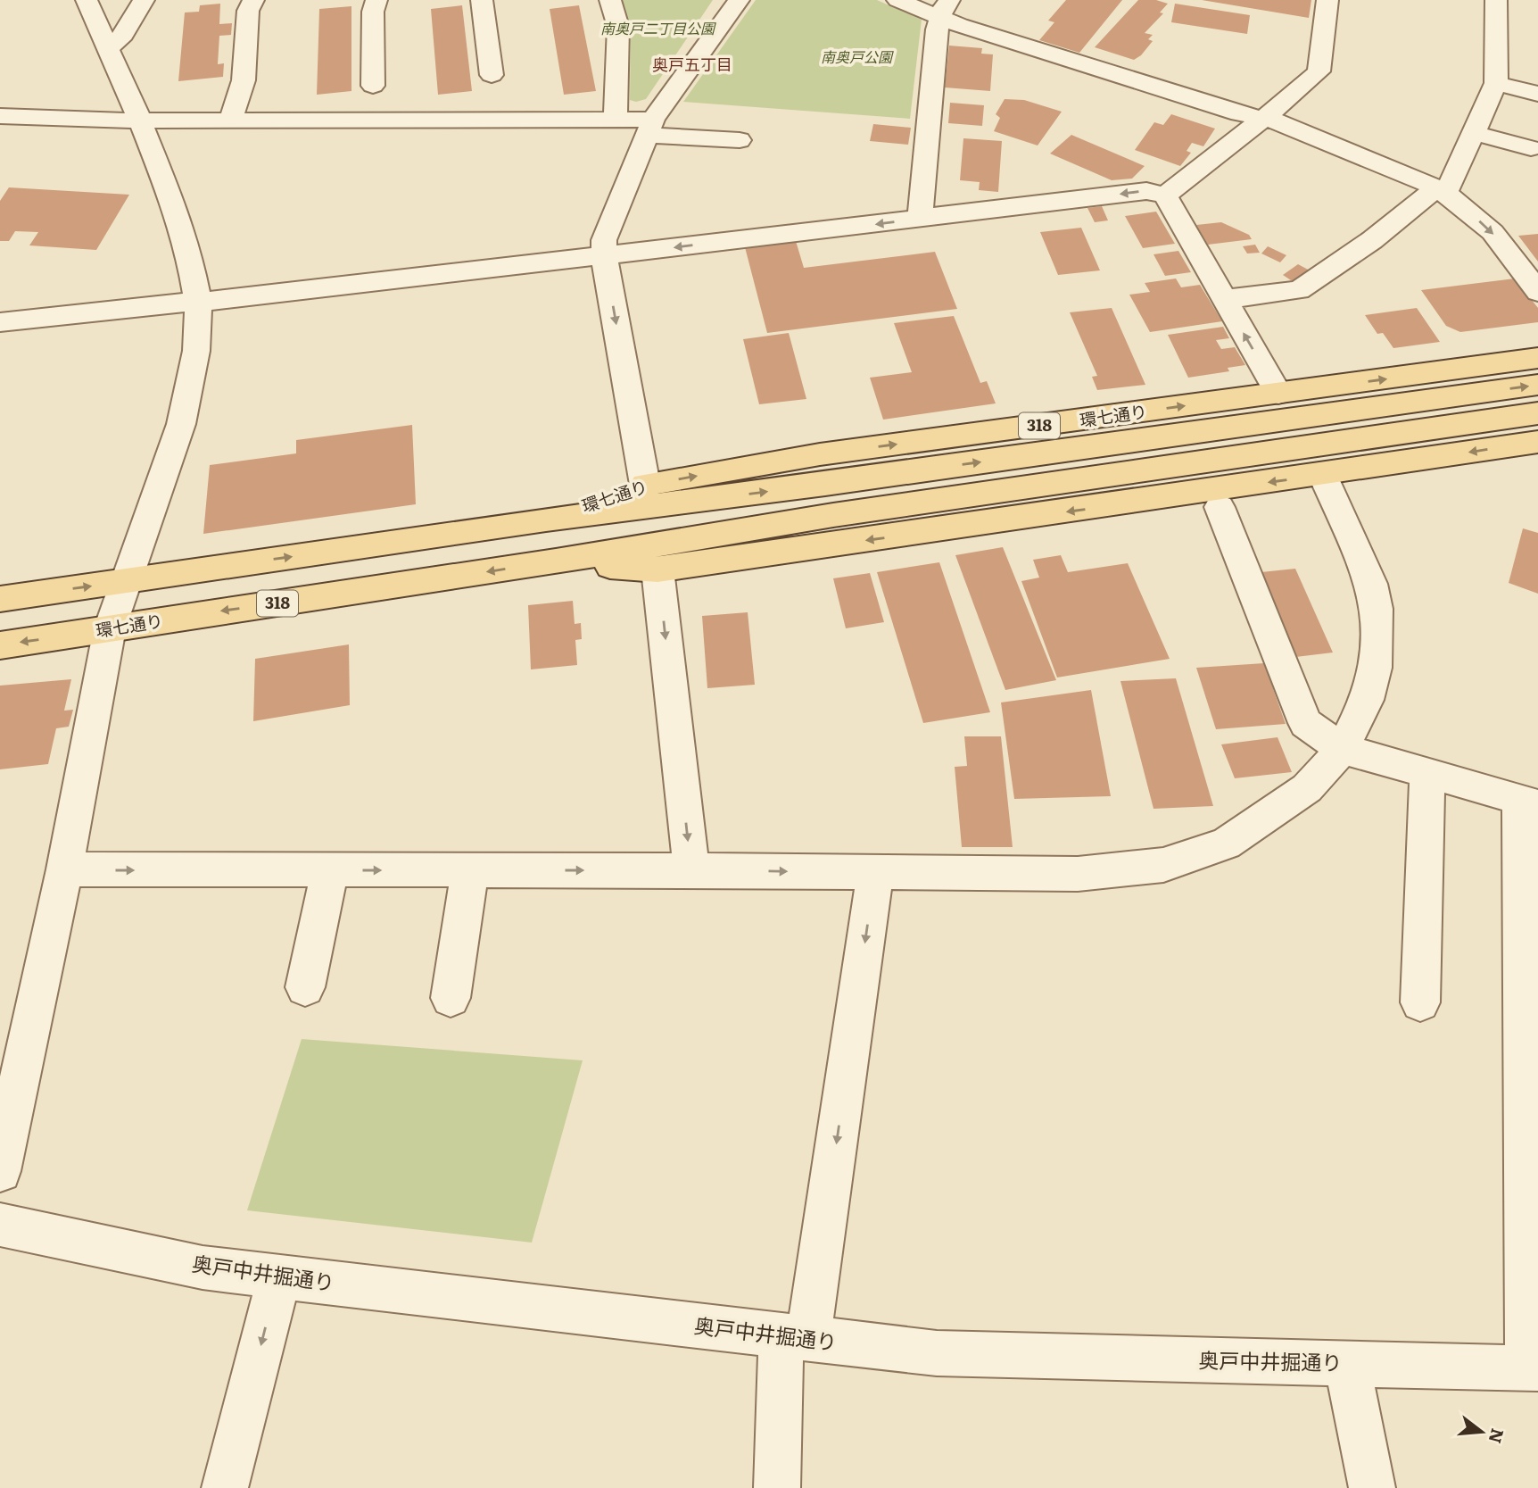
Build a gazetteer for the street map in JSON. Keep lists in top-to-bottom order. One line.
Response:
{"streets":{"main road":["環七通り","318"],"street":["奥戸中井掘通り"]},"districts":["奥戸五丁目"],"parks":["南奥戸二丁目公園","南奥戸公園"],"north":"right"}
